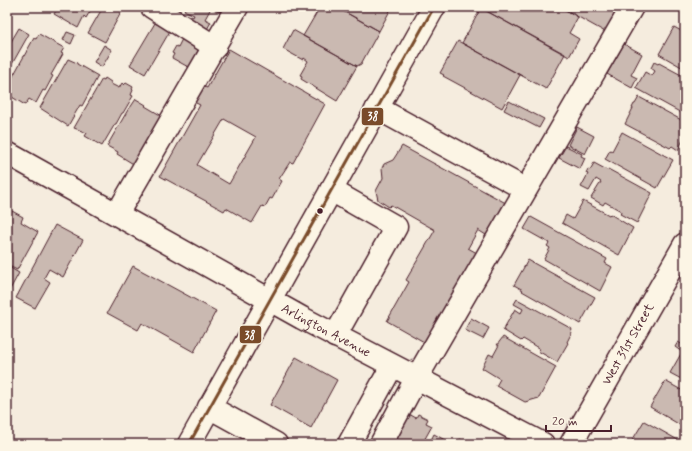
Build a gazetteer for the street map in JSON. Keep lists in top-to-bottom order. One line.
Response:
{"streets":{"main road":["Arlington Avenue","West 31st Street"]},"lines":["transit line 38"],"scale_bar":"20 m"}
